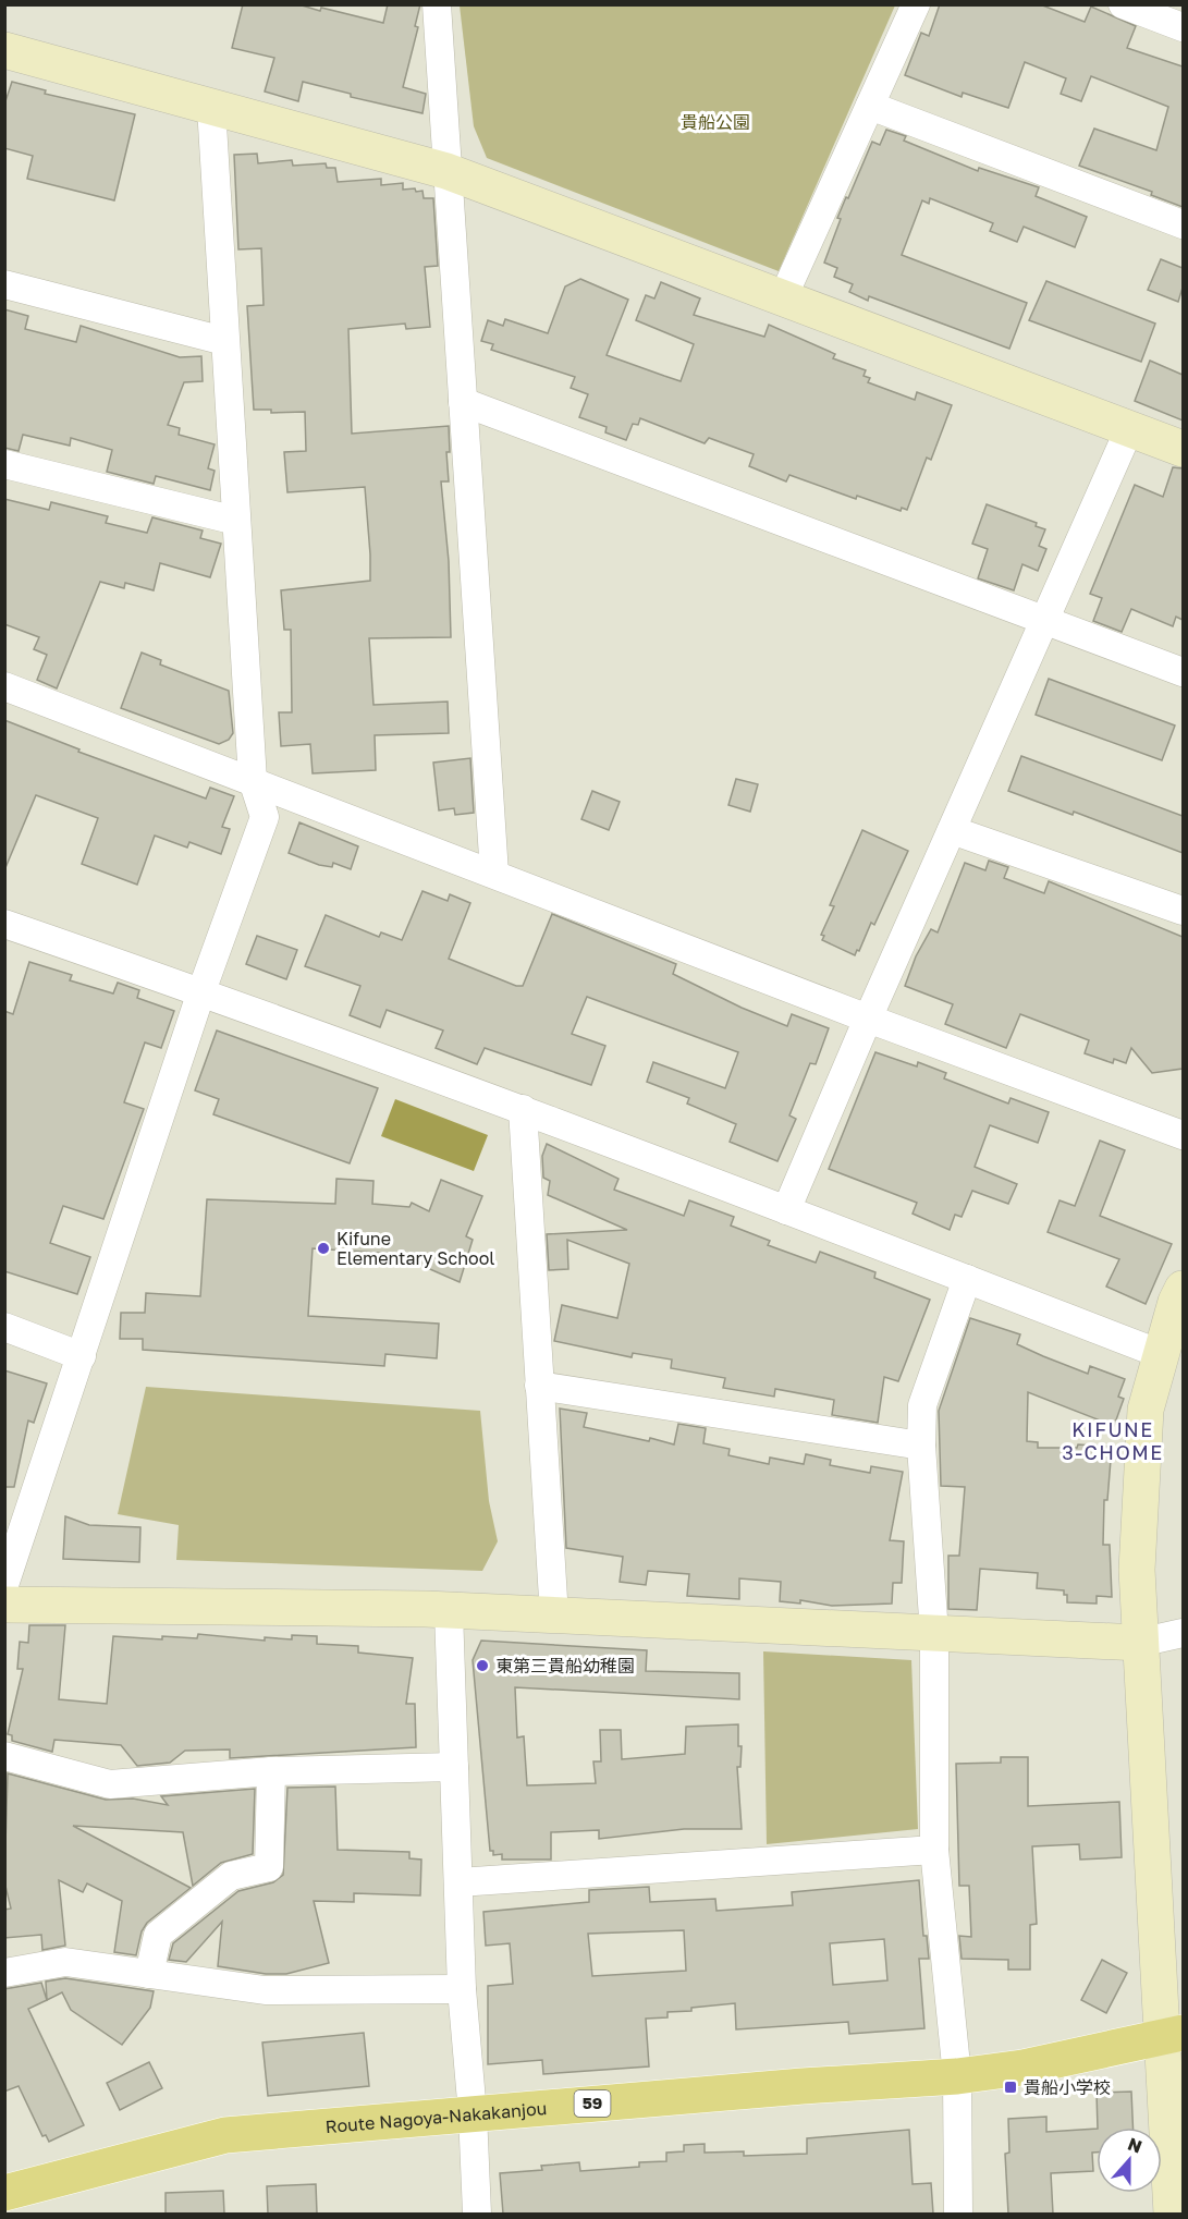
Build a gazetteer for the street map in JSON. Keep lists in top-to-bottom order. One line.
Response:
{"streets":{"main road":["59","Route Nagoya-Nakakanjou"]},"districts":["KIFUNE 3-CHOME"],"parks":["貴船公園"],"places":{"other":["Kifune Elementary School","東第三貴船幼稚園"],"transit":["貴船小学校"]},"north":"top"}
